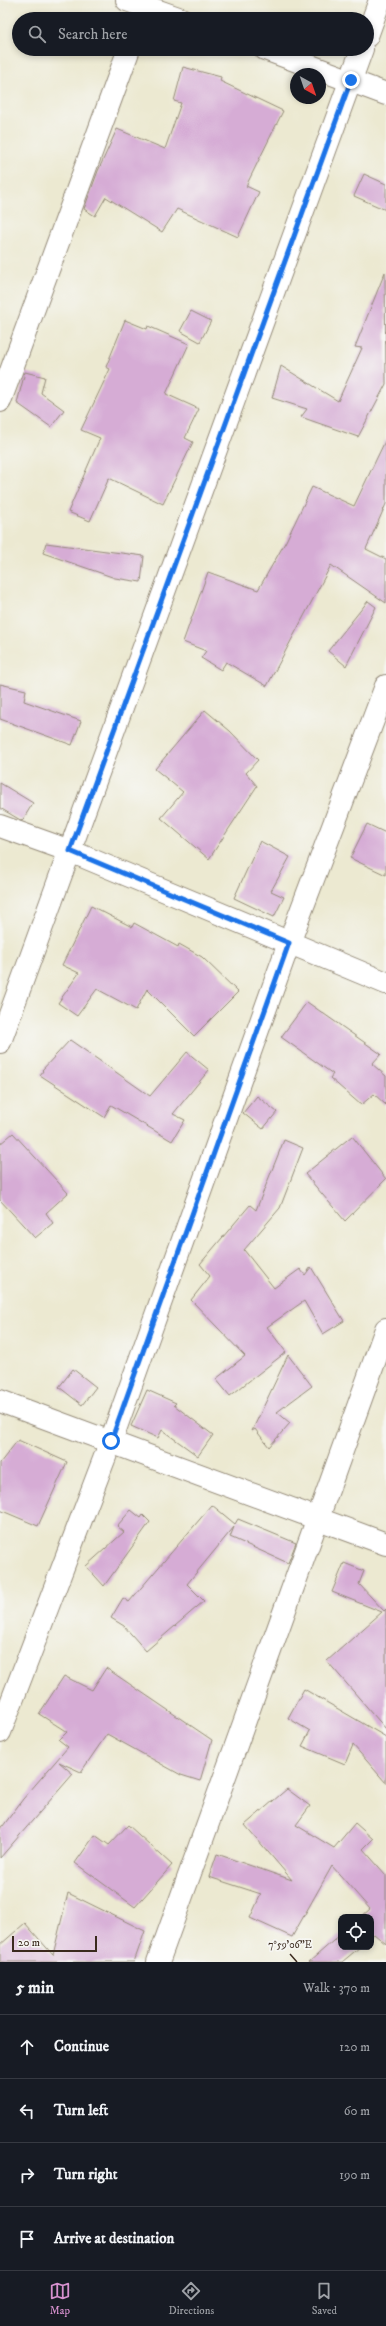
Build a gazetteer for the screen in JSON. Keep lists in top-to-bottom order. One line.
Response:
{"scale_bar":"20 m","north":"bottom right","page":{"search":"Search here","scale":"20 m","heading":["5 min","Walk · 370 m"],"list":[["Continue","120 m"],["Turn left","60 m"],["Turn right","190 m"],"Arrive at destination"],"nav":["Map","Directions","Saved"]},"coordinates":["7°59'06\"E"]}
